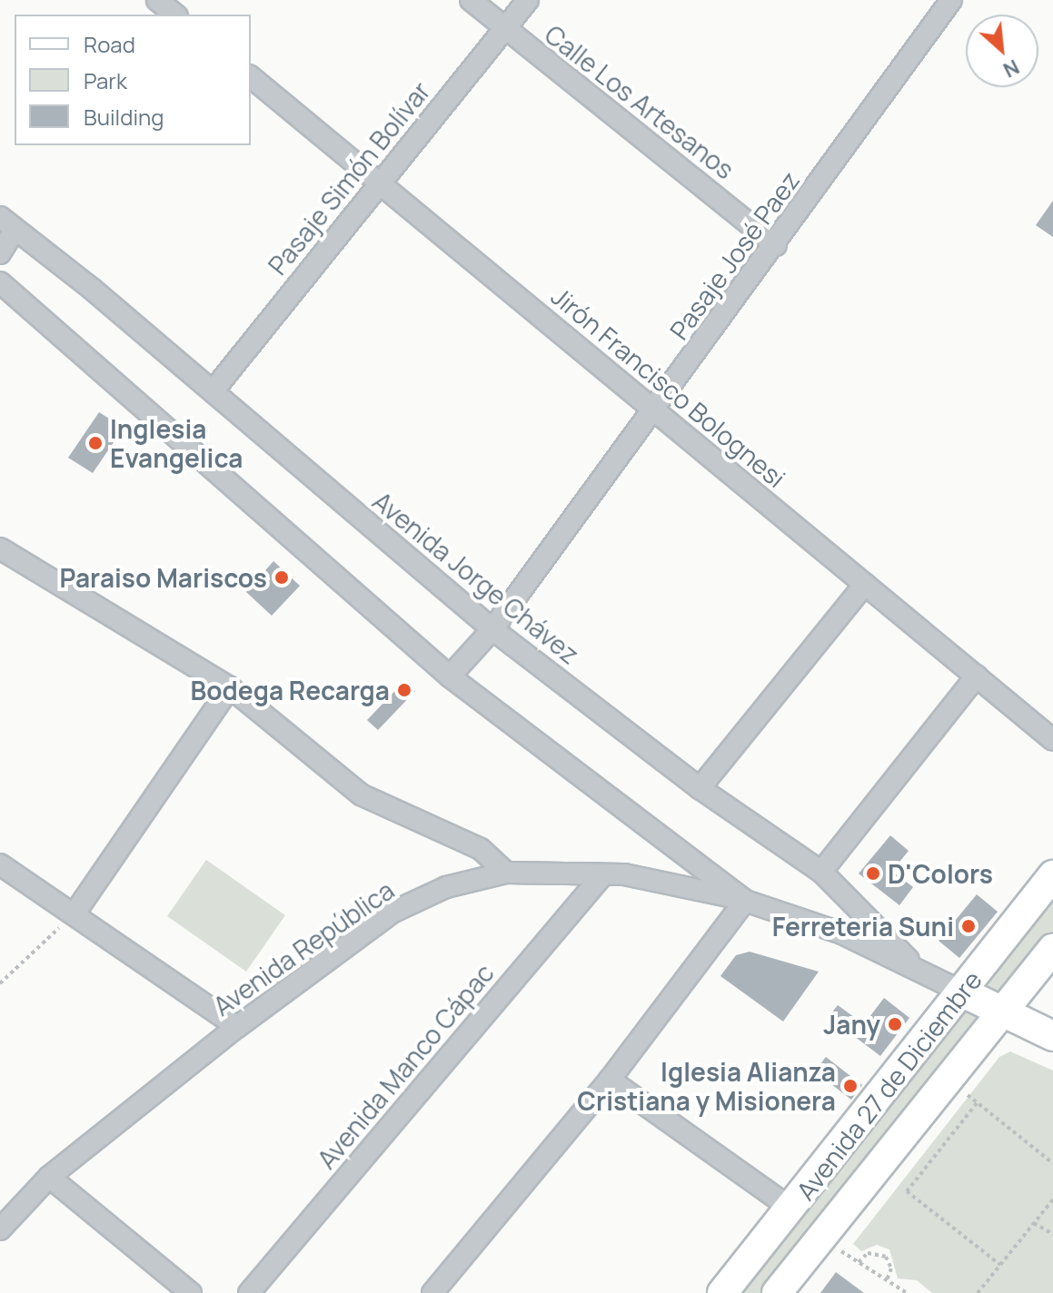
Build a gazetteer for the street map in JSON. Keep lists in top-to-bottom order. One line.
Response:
{"streets":{"street":["Calle Los Artesanos","Pasaje Simón Bolívar","Pasaje José Paez","Jirón Francisco Bolognesi","Avenida Jorge Chávez","Avenida República","Avenida Manco Cápac","Avenida 27 de Diciembre"]},"crossings":[["Calle Los Artesanos","Pasaje Simón Bolívar"],["Calle Los Artesanos","Pasaje José Paez"],["Pasaje Simón Bolívar","Jirón Francisco Bolognesi"],["Pasaje Simón Bolívar","Avenida Jorge Chávez"],["Pasaje José Paez","Jirón Francisco Bolognesi"],["Pasaje José Paez","Avenida Jorge Chávez"],["Avenida Jorge Chávez","Avenida República"],["Avenida Jorge Chávez","Avenida 27 de Diciembre"],["Avenida República","Avenida Manco Cápac"]],"places":["Inglesia Evangelica","Paraiso Mariscos","Bodega Recarga","D'Colors","Ferreteria Suni","Jany","Iglesia Alianza Cristiana y Misionera"],"legend":["Road","Park","Building"],"north":"bottom right"}
